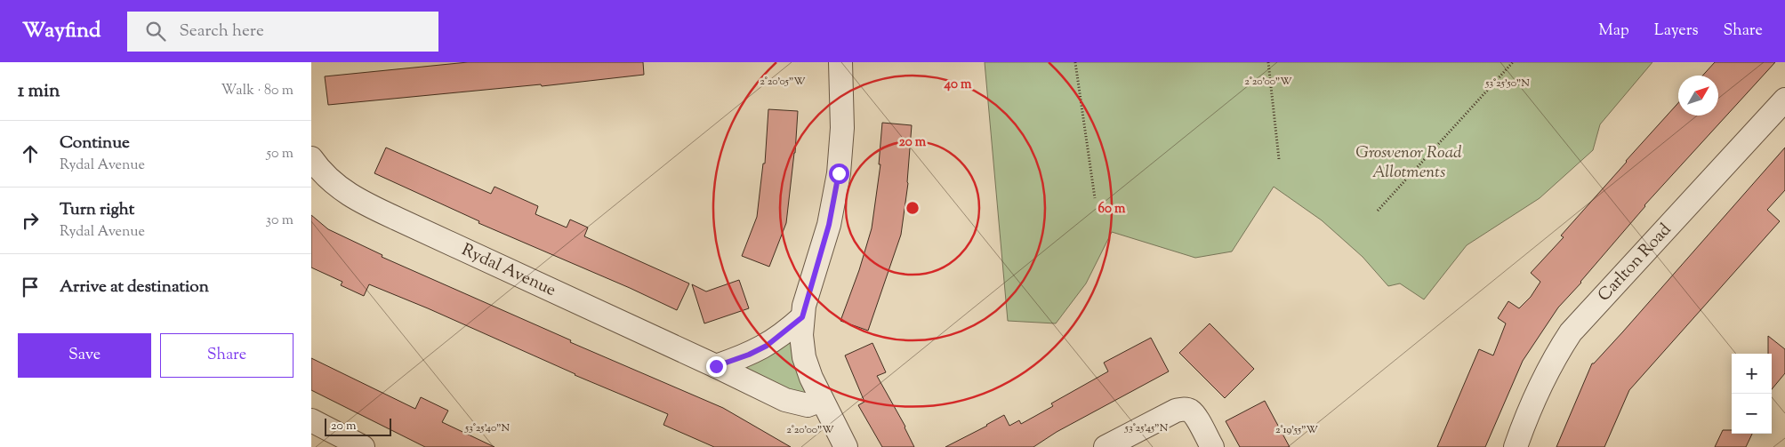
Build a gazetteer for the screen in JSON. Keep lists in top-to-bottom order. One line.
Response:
{"streets":{"street":["Carlton Road","Rydal Avenue"]},"parks":["Grosvenor Road Allotments"],"scale_bar":"20 m","north":"top right","page":{"header":"Wayfind","search":"Search here","nav":["Map","Layers","Share"],"heading":["1 min","Walk · 80 m"],"list":[["Continue","Rydal Avenue","50 m"],["Turn right","Rydal Avenue","30 m"],"Arrive at destination"],"buttons":["Save","Share"],"map_buttons":["+","−"],"scale":"20 m"},"coordinates":["2°20'05\"W","2°20'00\"W","53°25'50\"N","53°25'40\"N","53°25'45\"N","2°19'55\"W"],"rings":["40 m","20 m","60 m"]}
